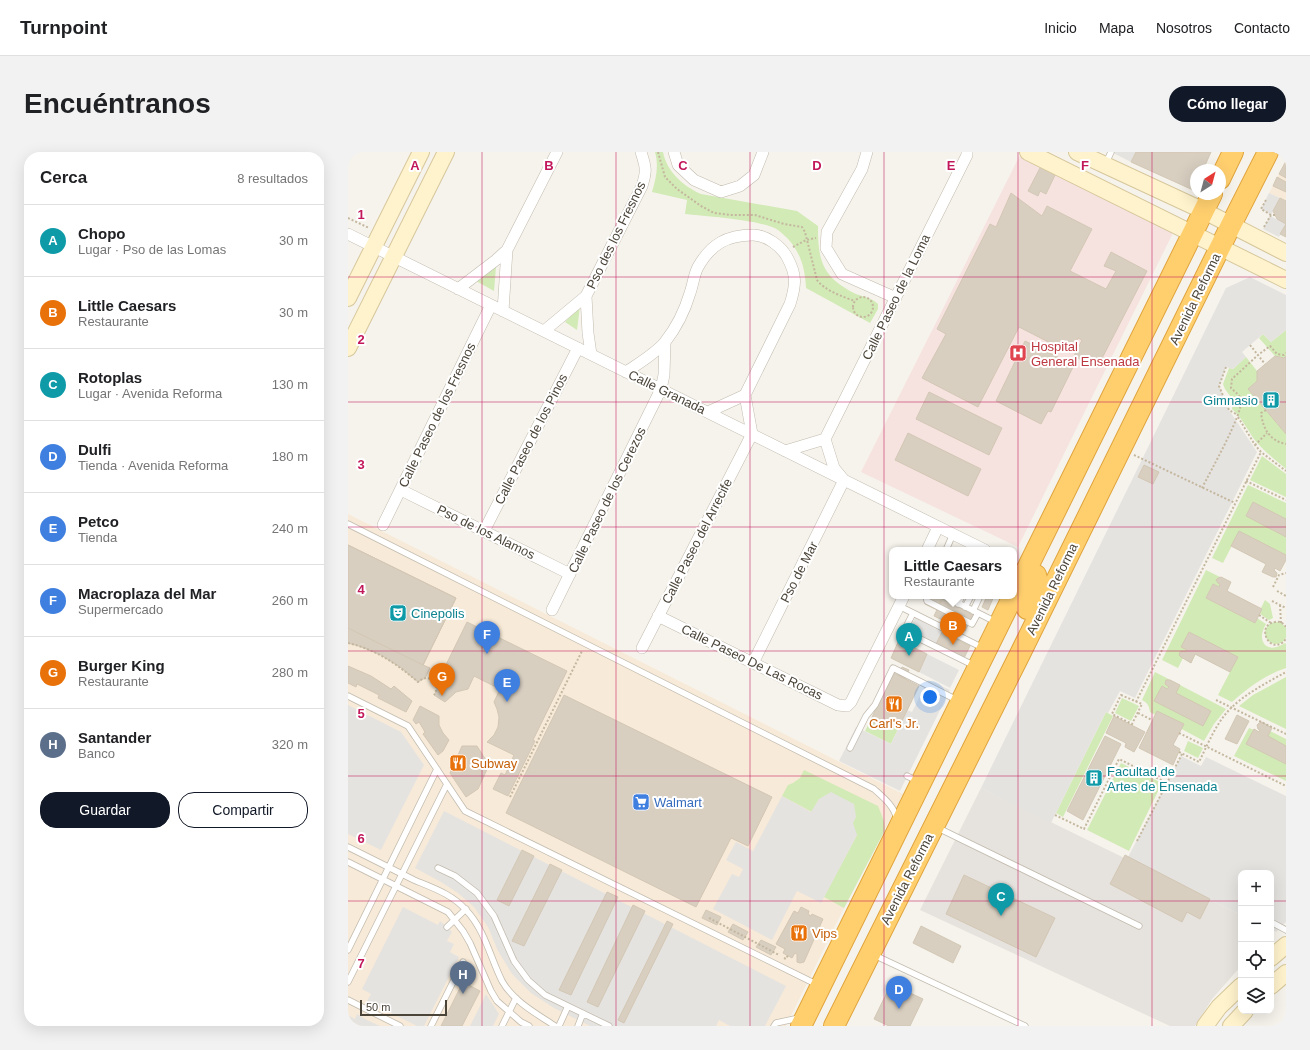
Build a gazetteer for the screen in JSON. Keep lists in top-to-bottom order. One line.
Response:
{"streets":{"highway":["Avenida Reforma"],"street":["Pso des los Fresnos","Calle Paseo de la Loma","Calle Granada","Calle Paseo de los Fresnos","Calle Paseo de los Pinos","Calle Paseo de los Cerezos","Pso de los Alamos","Calle Paseo del Arrecife","Pso de Mar","Calle Paseo De Las Rocas"]},"crossings":[["Calle Granada","Calle Paseo de los Fresnos"],["Calle Granada","Calle Paseo de los Pinos"],["Calle Granada","Calle Paseo de los Cerezos"],["Calle Granada","Calle Paseo del Arrecife"],["Calle Granada","Pso de Mar"],["Calle Paseo de los Fresnos","Pso de los Alamos"],["Calle Paseo de los Pinos","Pso de los Alamos"],["Calle Paseo de los Cerezos","Pso de los Alamos"],["Calle Paseo del Arrecife","Calle Paseo De Las Rocas"],["Pso de Mar","Calle Paseo De Las Rocas"]],"places":{"hospital":["Hospital General Ensenada"],"building":["Gimnasio","Facultad de Artes de Ensenada"],"theatre":["Cinepolis"],"restaurant":["Carl's Jr.","Subway","Vips"],"supermarket":["Walmart"]},"scale_bar":"50 m","north":"top right","page":{"header":"Turnpoint","nav":["Inicio","Mapa","Nosotros","Contacto"],"buttons":["Cómo llegar",["Guardar","Compartir"]],"title":"Encuéntranos","heading":["Cerca","8 resultados"],"list":[{"mark":"A","name":"Chopo","note":"Lugar · Pso de las Lomas","value":"30 m"},{"mark":"B","name":"Little Caesars","note":"Restaurante","value":"30 m"},{"mark":"C","name":"Rotoplas","note":"Lugar · Avenida Reforma","value":"130 m"},{"mark":"D","name":"Dulfi","note":"Tienda · Avenida Reforma","value":"180 m"},{"mark":"E","name":"Petco","note":"Tienda","value":"240 m"},{"mark":"F","name":"Macroplaza del Mar","note":"Supermercado","value":"260 m"},{"mark":"G","name":"Burger King","note":"Restaurante","value":"280 m"},{"mark":"H","name":"Santander","note":"Banco","value":"320 m"}],"popup":["Little Caesars","Restaurante"],"pins":["B","F","A","G","E","C","H","D"],"map_buttons":["+","−"],"scale":"50 m"},"grid":{"columns":["A","B","C","D","E","F"],"rows":["1","2","3","4","5","6","7"]}}
